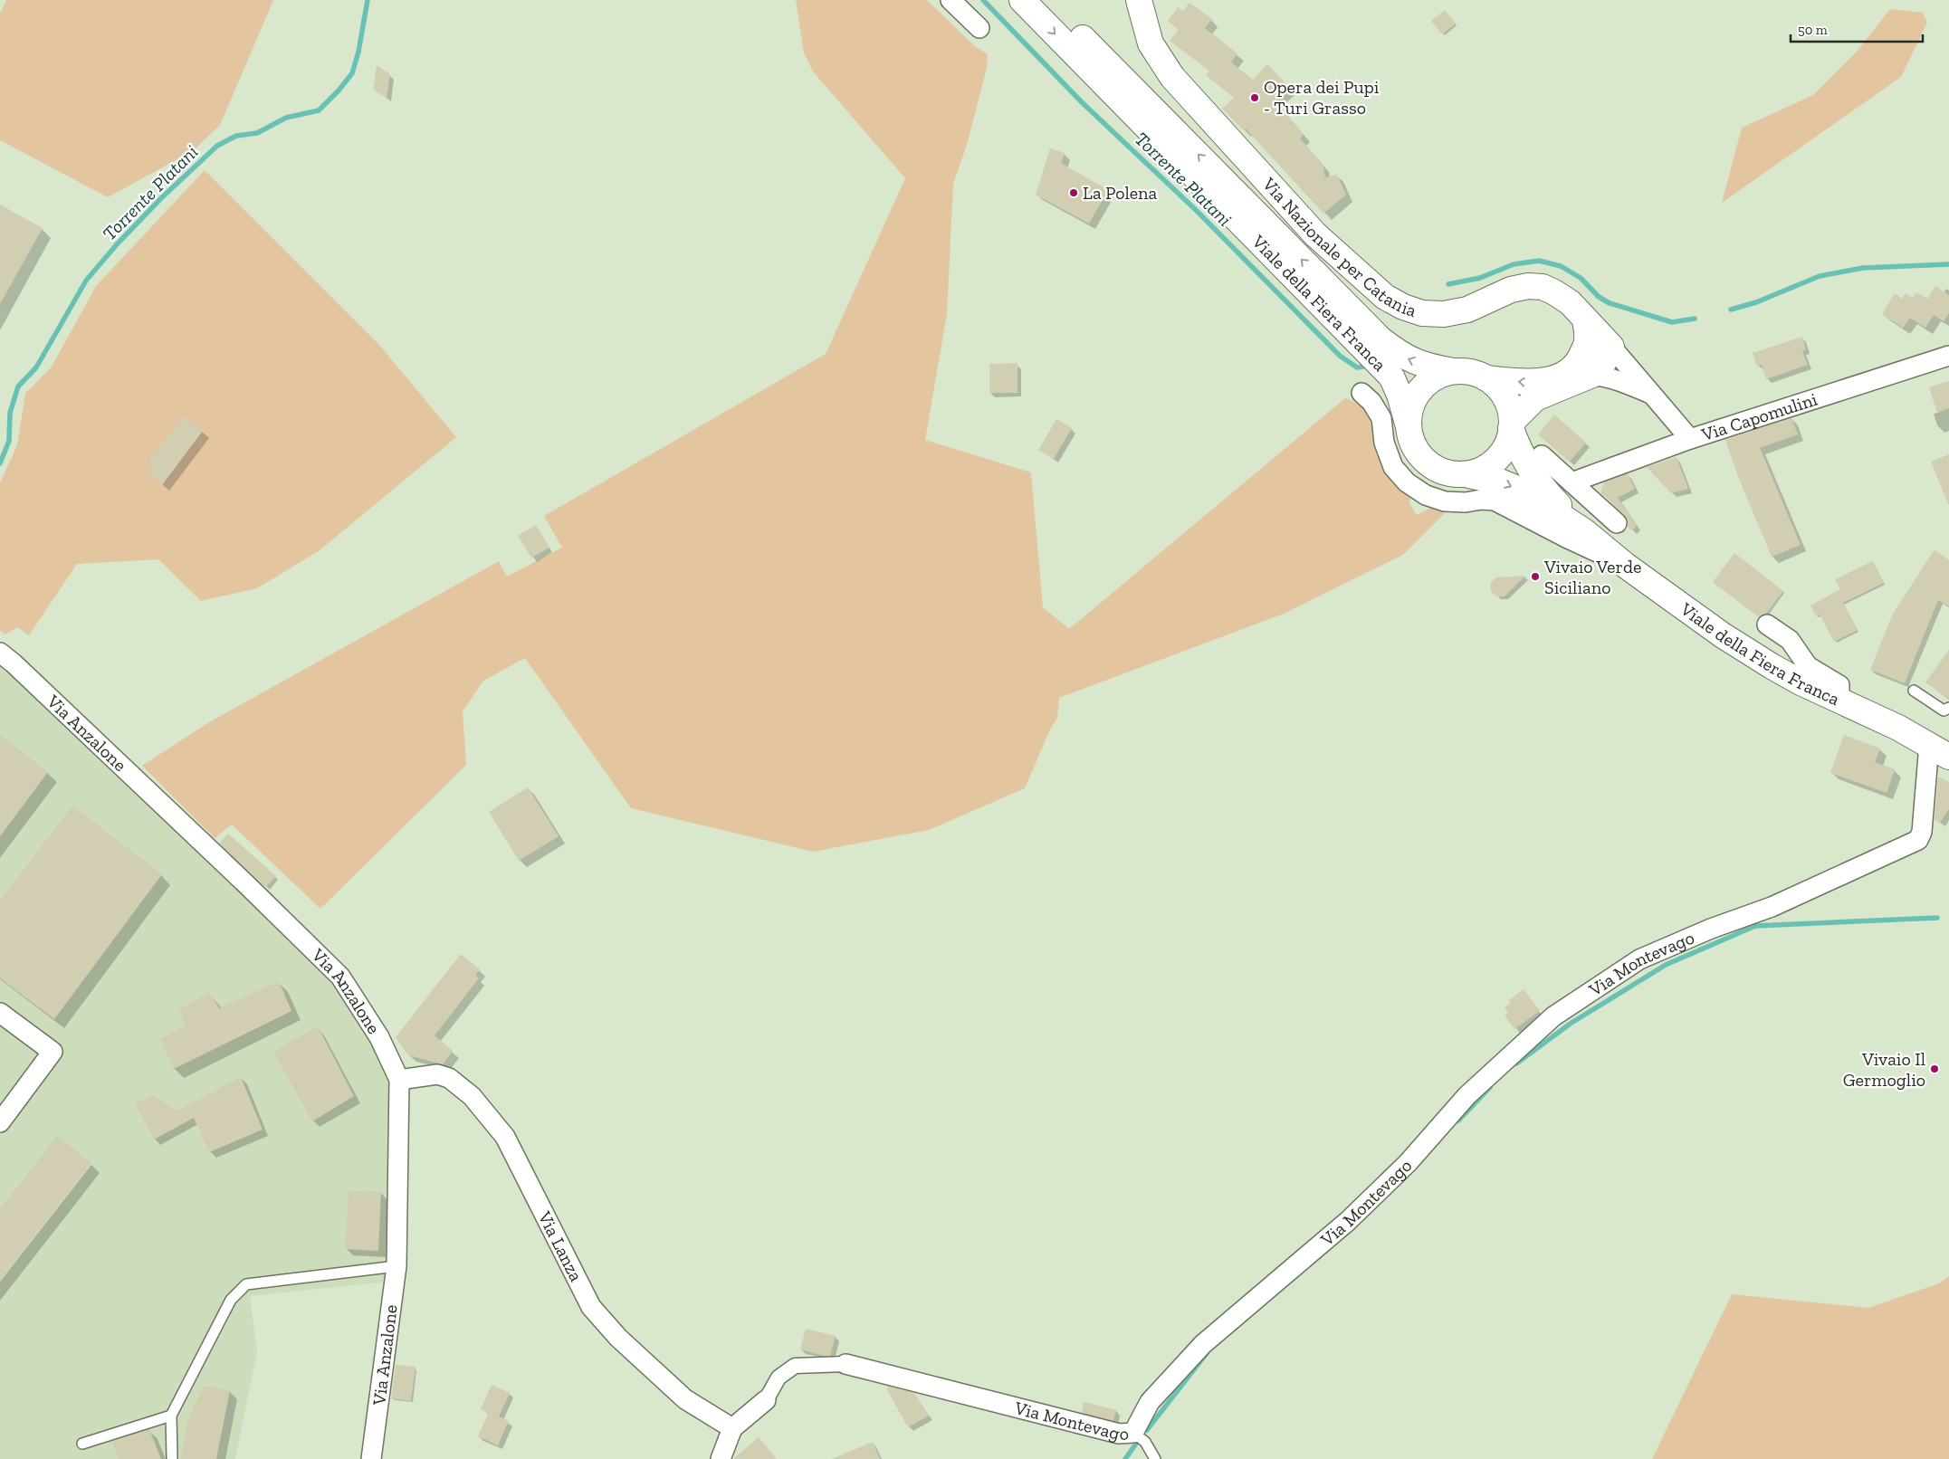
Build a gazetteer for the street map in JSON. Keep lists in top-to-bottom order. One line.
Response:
{"streets":{"main road":["Via Nazionale per Catania","Viale della Fiera Franca"],"street":["Via Capomulini","Via Anzalone","Via Montevago","Via Lanza"]},"crossings":[["Viale della Fiera Franca","Via Montevago"],["Via Anzalone","Via Lanza"],["Via Montevago","Via Lanza"]],"water":["Torrente Platani"],"places":["Opera dei Pupi - Turi Grasso","La Polena","Vivaio Verde Siciliano","Vivaio Il Germoglio"],"scale_bar":"50 m"}
